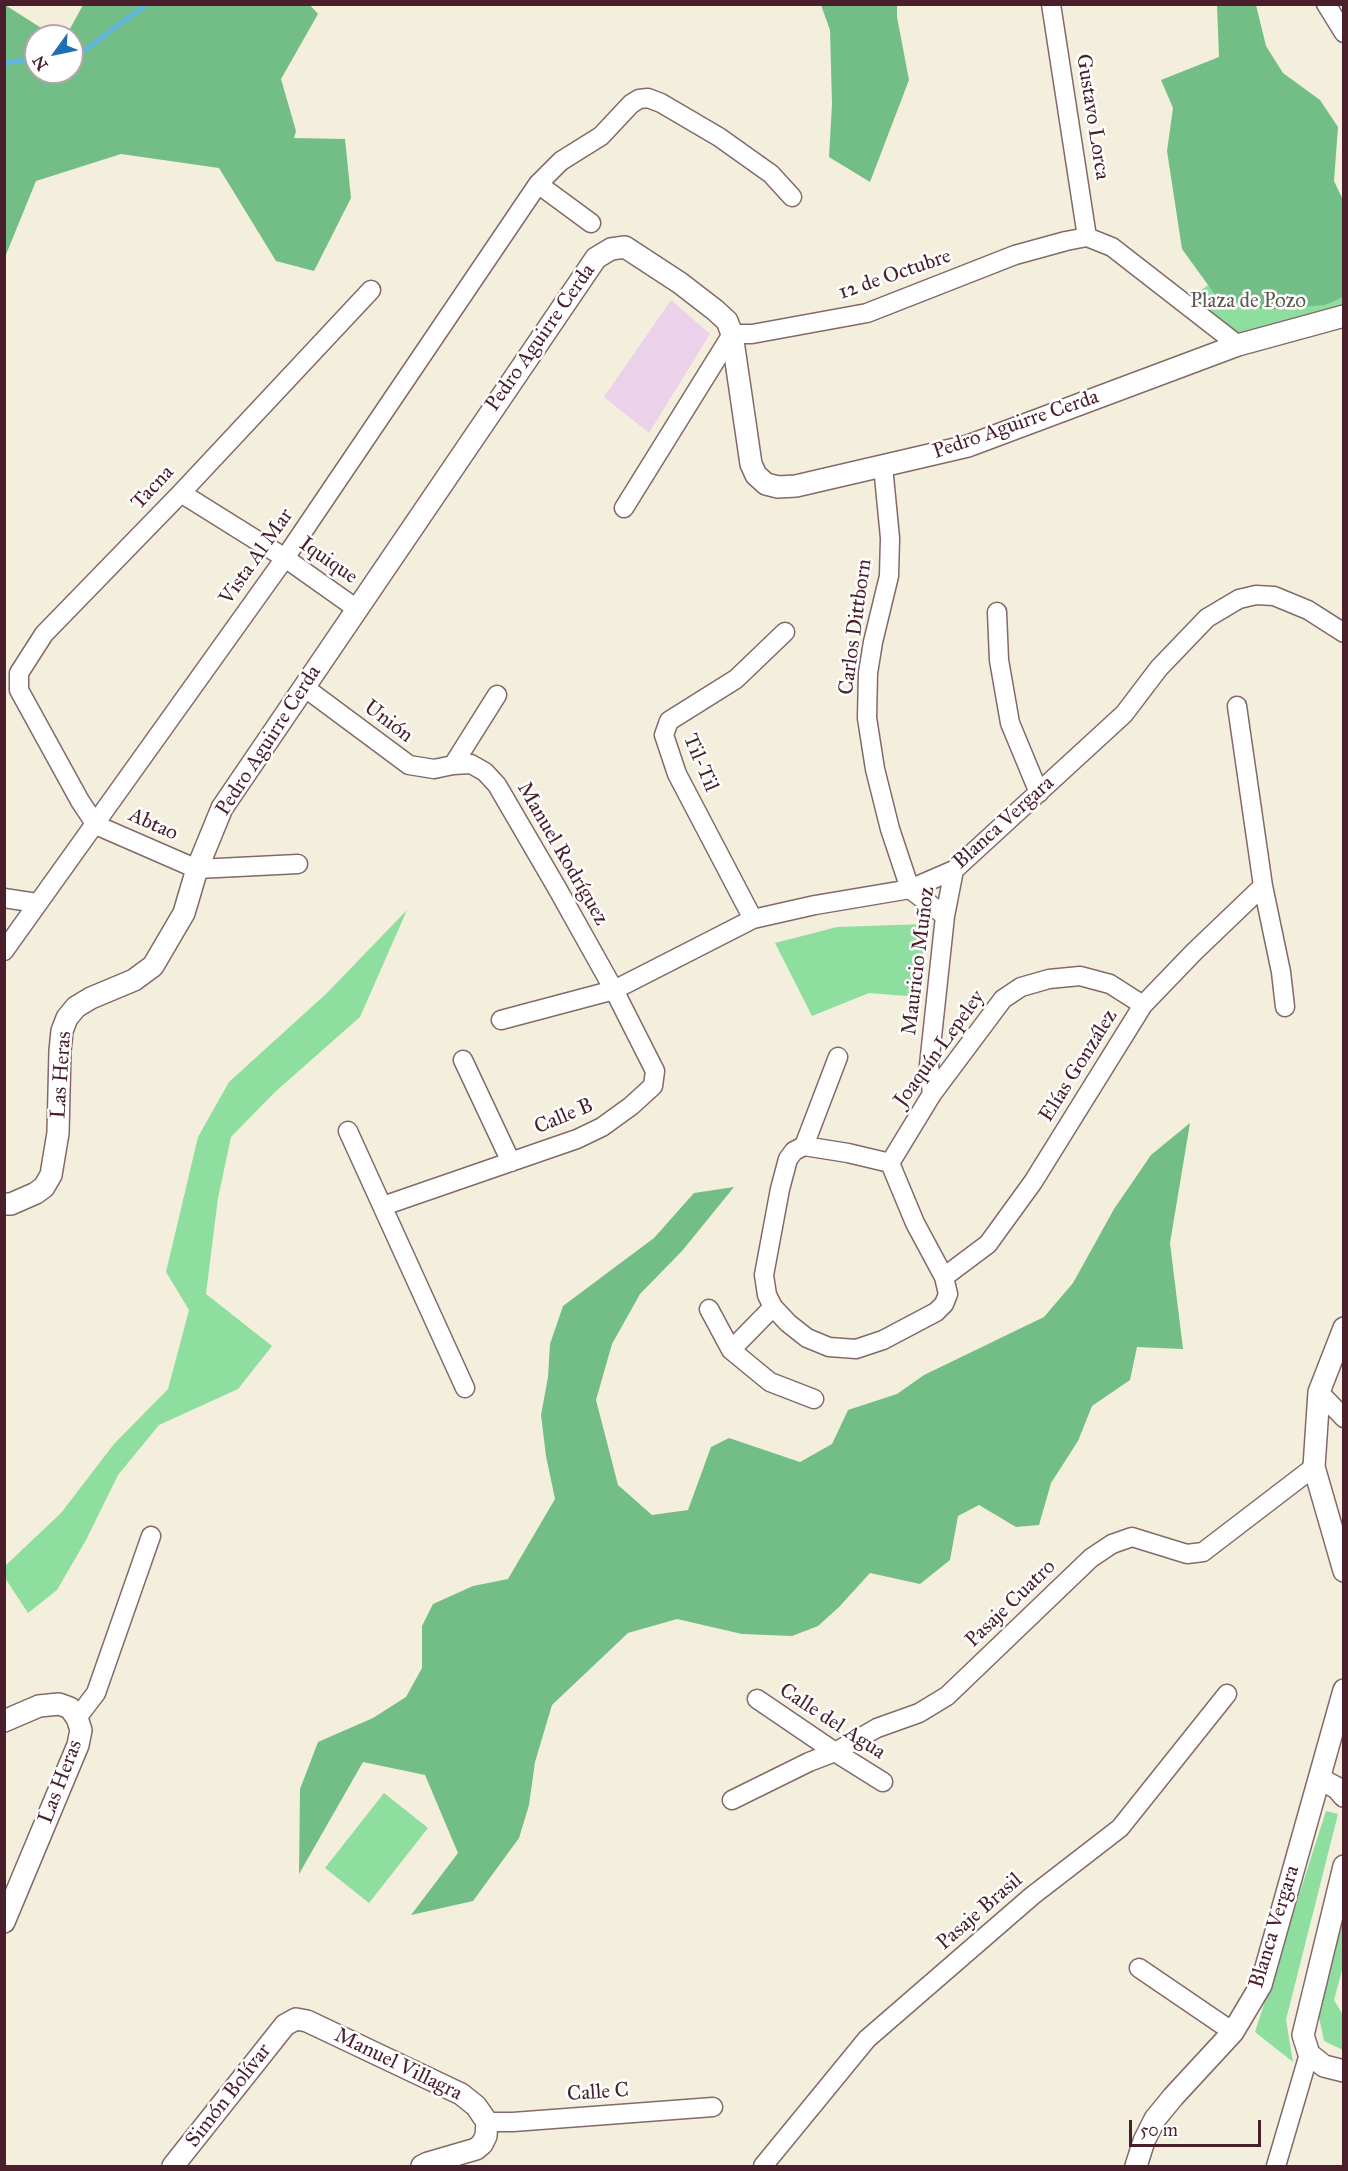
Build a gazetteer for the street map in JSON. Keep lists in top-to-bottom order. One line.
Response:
{"streets":{"street":["Gustavo Lorca","12 de Octubre","Pedro Aguirre Cerda","Tacna","Vista Al Mar","Iquique","Carlos Dittborn","Unión","Til-Til","Blanca Vergara","Abtao","Manuel Rodríguez","Mauricio Muñoz","Joaquín Lepeley","Elías González","Las Heras","Calle B","Pasaje Cuatro","Calle del Agua","Pasaje Brasil","Manuel Villagra","Calle C","Simón Bolívar"]},"crossings":[["Gustavo Lorca","12 de Octubre"],["12 de Octubre","Pedro Aguirre Cerda"],["Pedro Aguirre Cerda","Iquique"],["Pedro Aguirre Cerda","Carlos Dittborn"],["Pedro Aguirre Cerda","Unión"],["Pedro Aguirre Cerda","Abtao"],["Pedro Aguirre Cerda","Las Heras"],["Tacna","Iquique"],["Tacna","Abtao"],["Vista Al Mar","Iquique"],["Vista Al Mar","Abtao"],["Carlos Dittborn","Blanca Vergara"],["Unión","Manuel Rodríguez"],["Til-Til","Blanca Vergara"],["Blanca Vergara","Manuel Rodríguez"],["Blanca Vergara","Mauricio Muñoz"],["Blanca Vergara","Calle B"],["Abtao","Las Heras"],["Manuel Rodríguez","Calle B"],["Mauricio Muñoz","Joaquín Lepeley"],["Joaquín Lepeley","Elías González"],["Pasaje Cuatro","Calle del Agua"],["Manuel Villagra","Calle C"],["Manuel Villagra","Simón Bolívar"]],"parks":["Plaza de Pozo"],"scale_bar":"50 m","north":"bottom left"}
